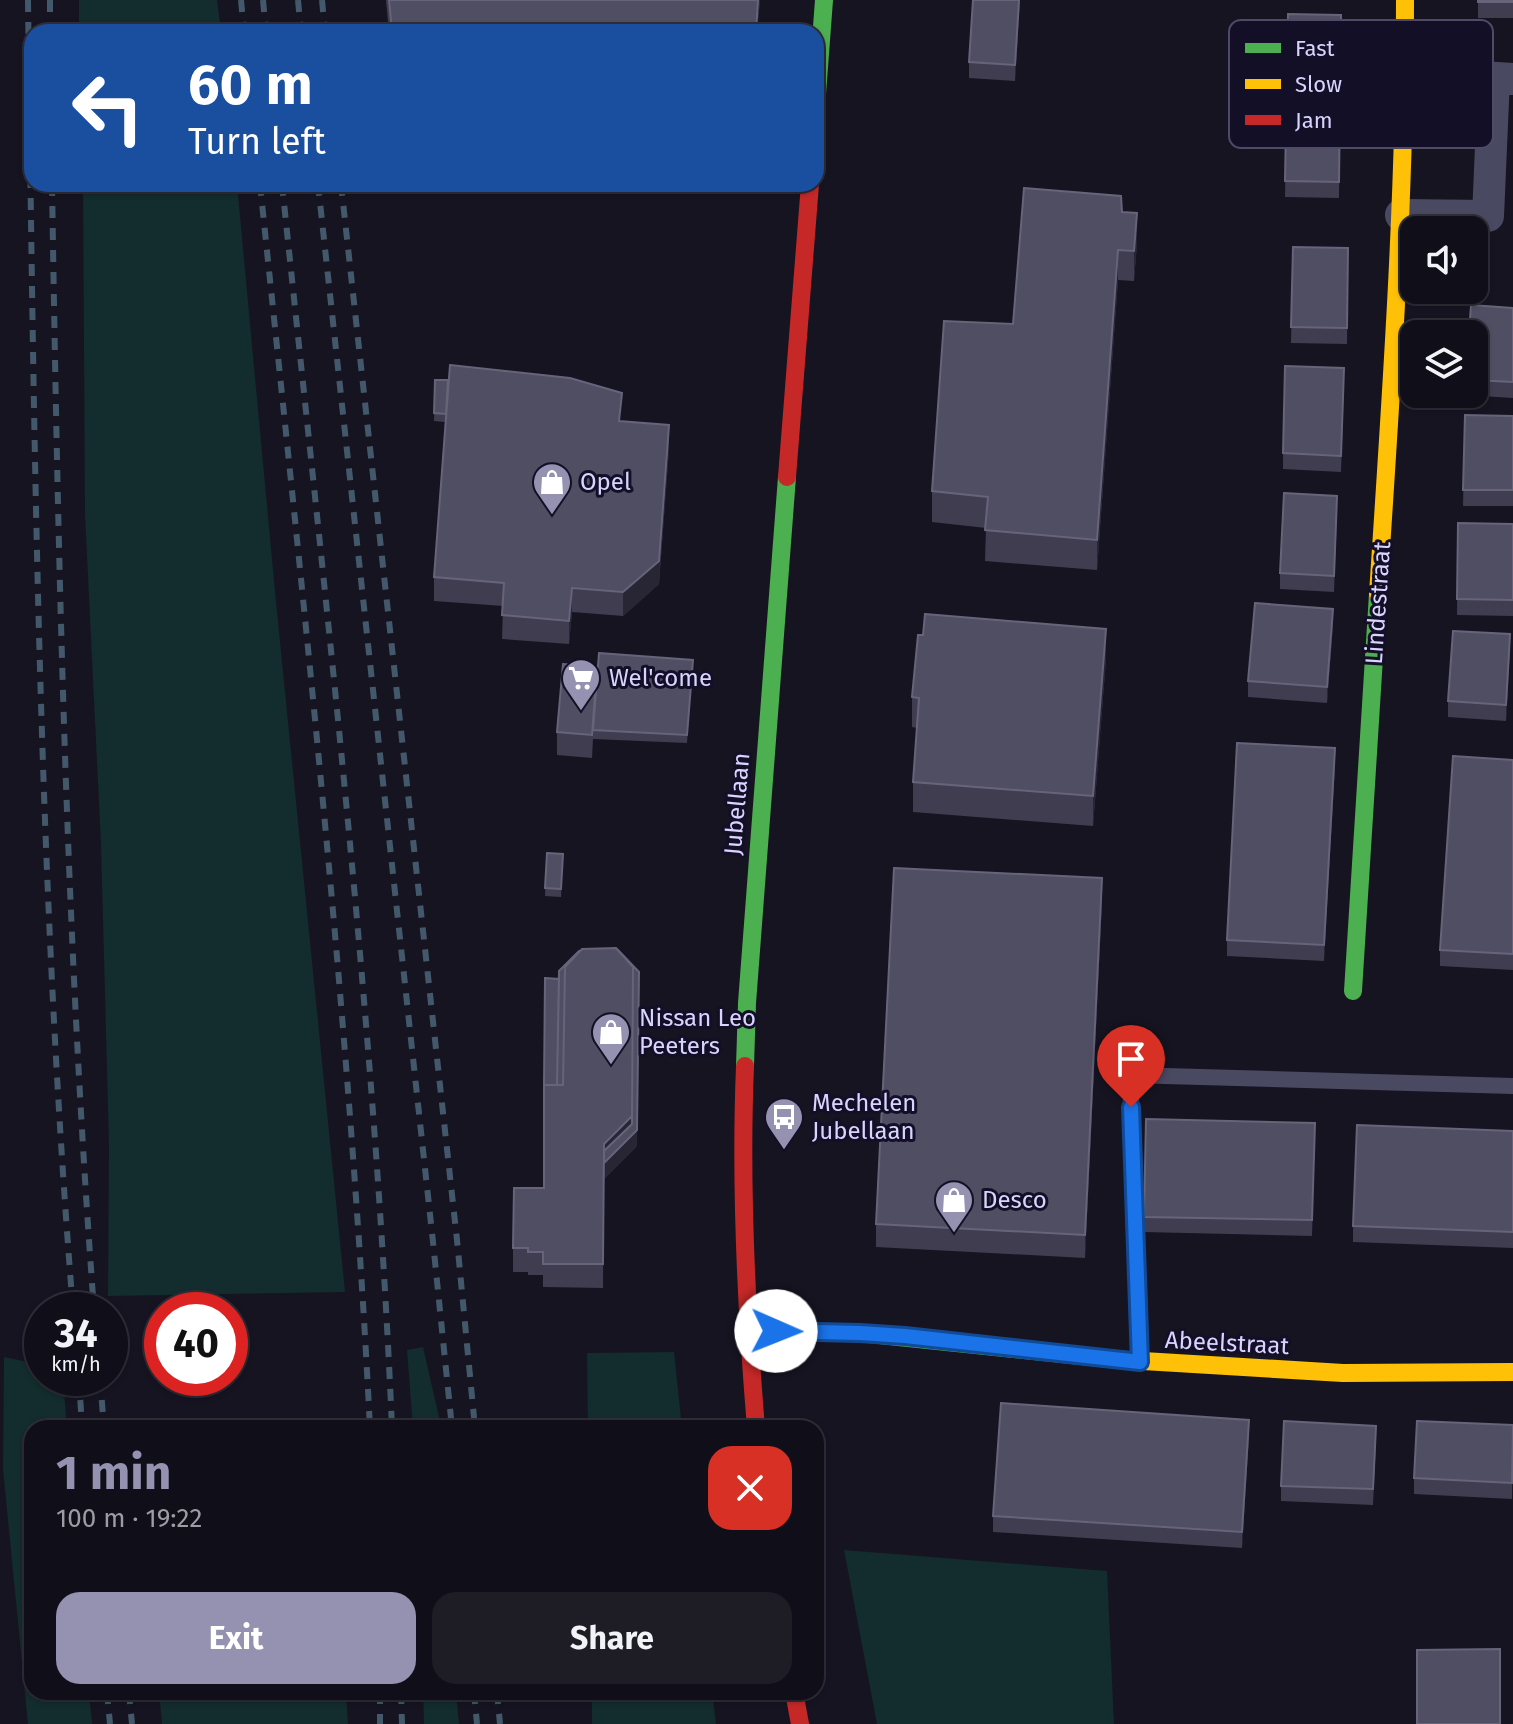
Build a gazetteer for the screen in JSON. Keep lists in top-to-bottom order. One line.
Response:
{"streets":{"street":["Lindestraat","Jubellaan","Abeelstraat"]},"crossings":[["Jubellaan","Abeelstraat"]],"places":{"shop":["Opel","Nissan Leo Peeters","Desco"],"supermarket":["Wel'come"],"bus stop":["Mechelen Jubellaan"]},"legend":["Fast","Slow","Jam"],"page":{"turn":["60 m","Turn left"],"speed":"34 km/h","limit":"40","heading":["1 min","100 m · 19:22"],"buttons":["Exit","Share"]}}
